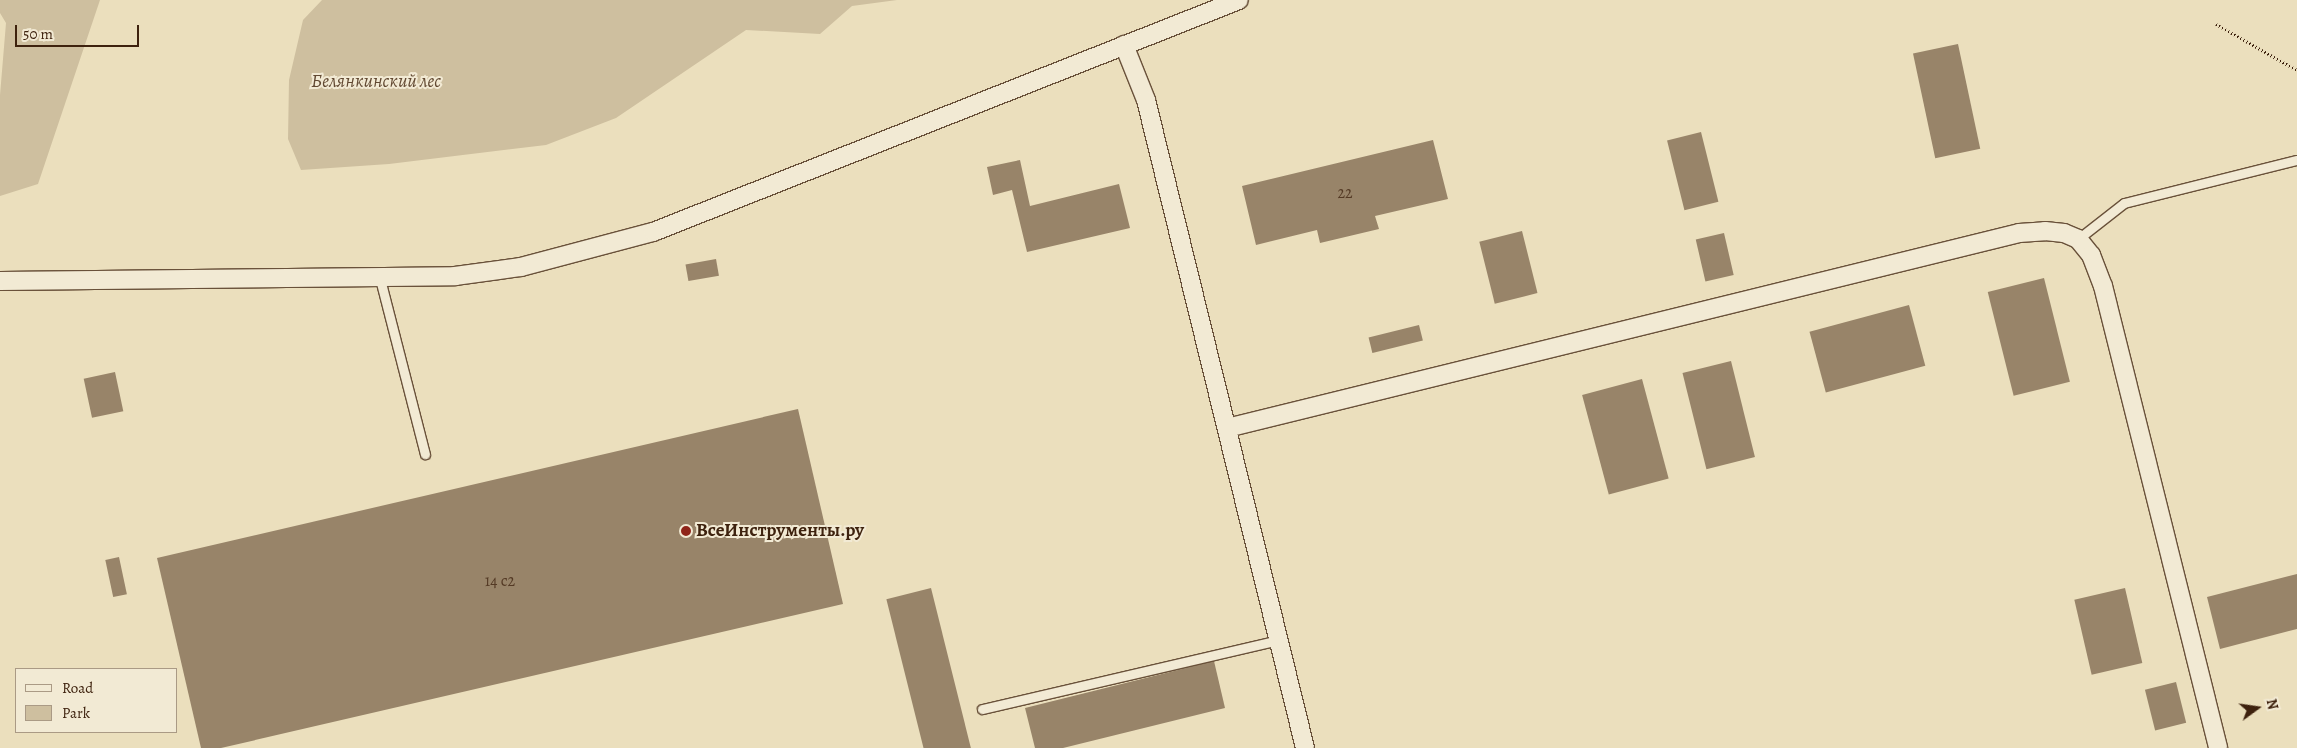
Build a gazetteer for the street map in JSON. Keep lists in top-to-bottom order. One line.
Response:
{"parks":["Белянкинский лес"],"places":["ВсеИнструменты.ру"],"house_numbers":["22","14 с2"],"legend":["Road","Park"],"scale_bar":"50 m","north":"right"}
